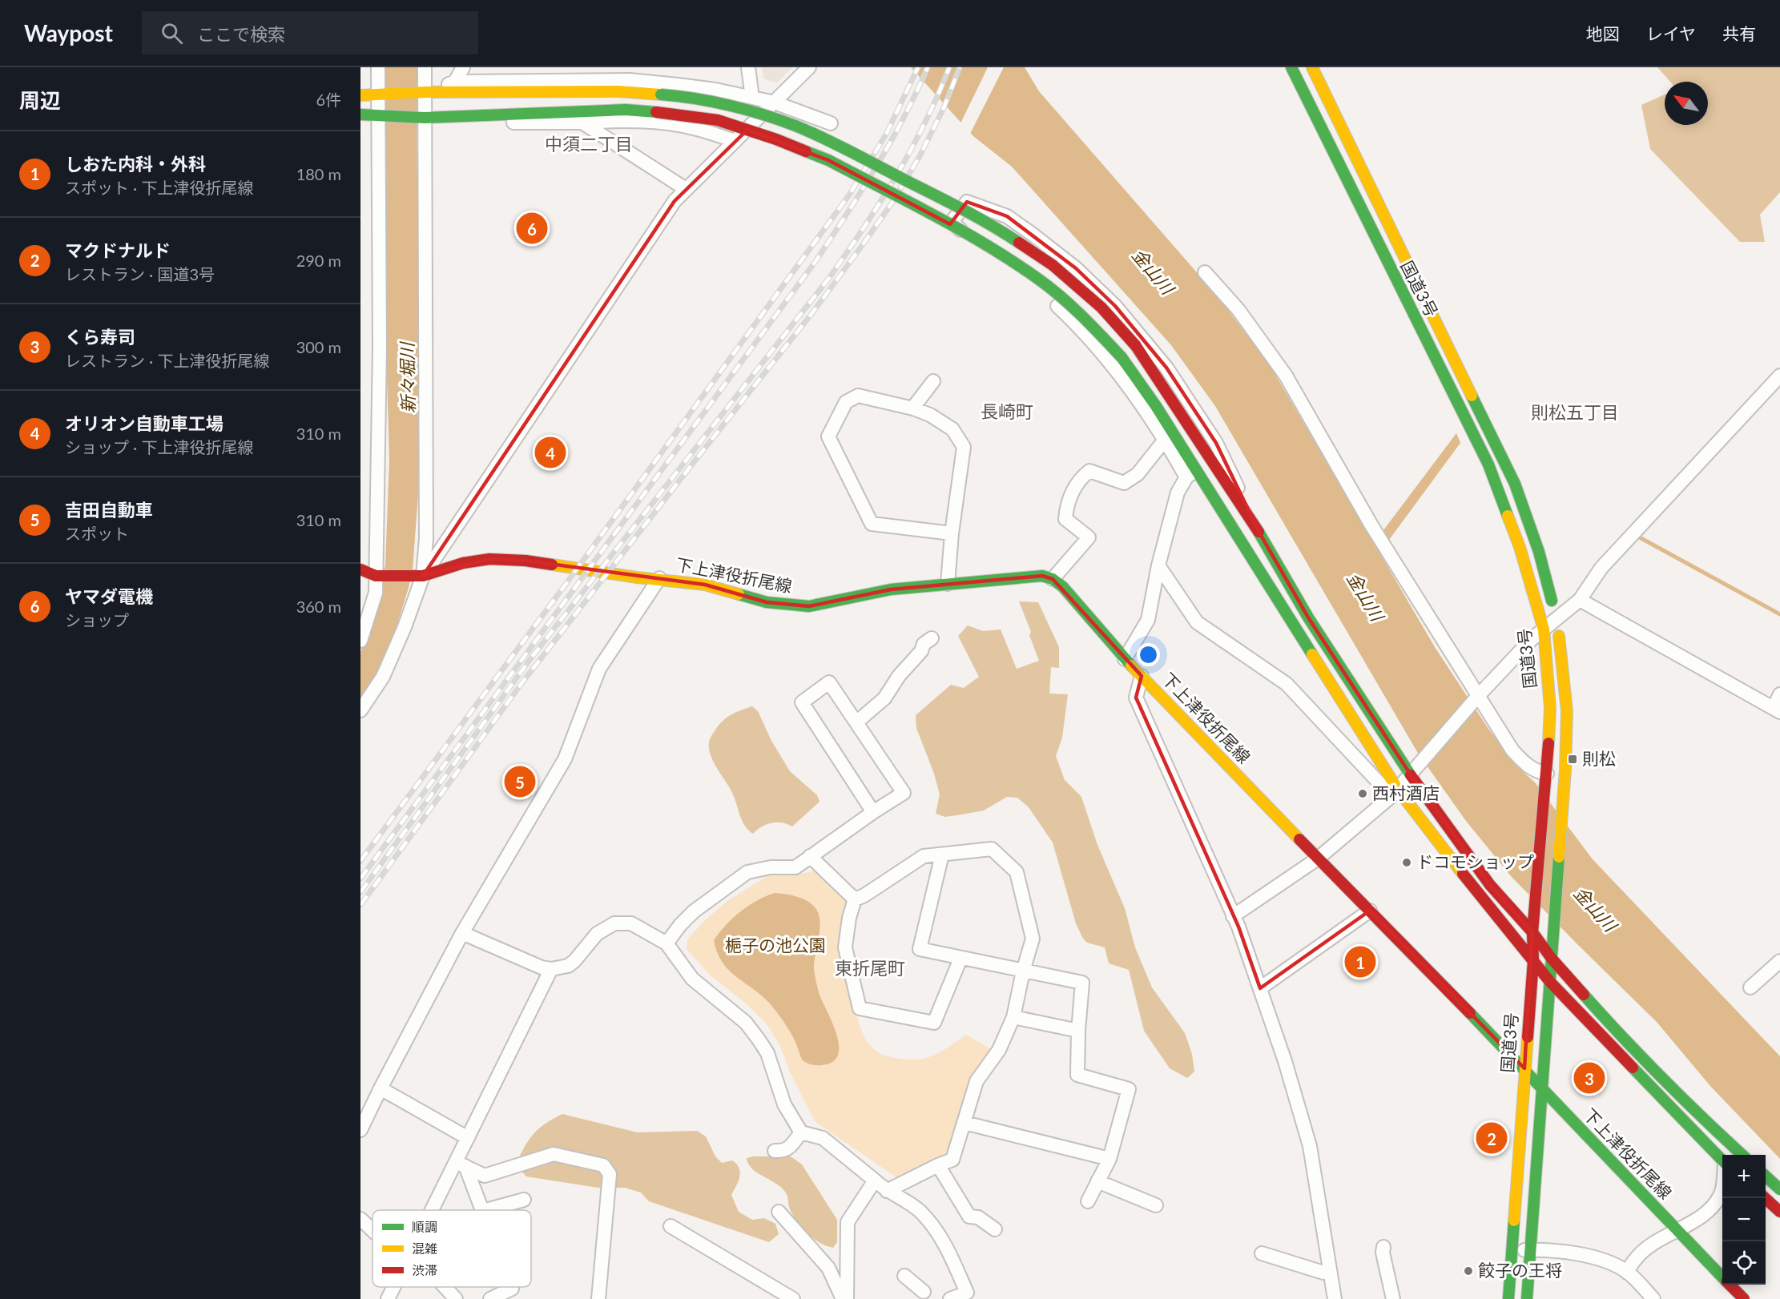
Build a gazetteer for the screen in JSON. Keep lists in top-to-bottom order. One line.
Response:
{"streets":{"main road":["国道3号","下上津役折尾線"]},"crossings":[["国道3号","下上津役折尾線"]],"districts":["中須二丁目","長崎町","則松五丁目","東折尾町"],"water":["金山川","新々堀川"],"parks":["梔子の池公園"],"places":{"transit":["則松"],"other":["西村酒店","ドコモショップ","餃子の王将"]},"legend":["順調","混雑","渋滞"],"north":"top left","page":{"header":"Waypost","search":"ここで検索","nav":["地図","レイヤ","共有"],"heading":["周辺","6件"],"list":[{"mark":"1","name":"しおた内科・外科","note":"スポット · 下上津役折尾線","value":"180 m"},{"mark":"2","name":"マクドナルド","note":"レストラン · 国道3号","value":"290 m"},{"mark":"3","name":"くら寿司","note":"レストラン · 下上津役折尾線","value":"300 m"},{"mark":"4","name":"オリオン自動車工場","note":"ショップ · 下上津役折尾線","value":"310 m"},{"mark":"5","name":"吉田自動車","note":"スポット","value":"310 m"},{"mark":"6","name":"ヤマダ電機","note":"ショップ","value":"360 m"}],"pins":["6","4","5","1","3","2"],"map_buttons":["+","−"]}}
